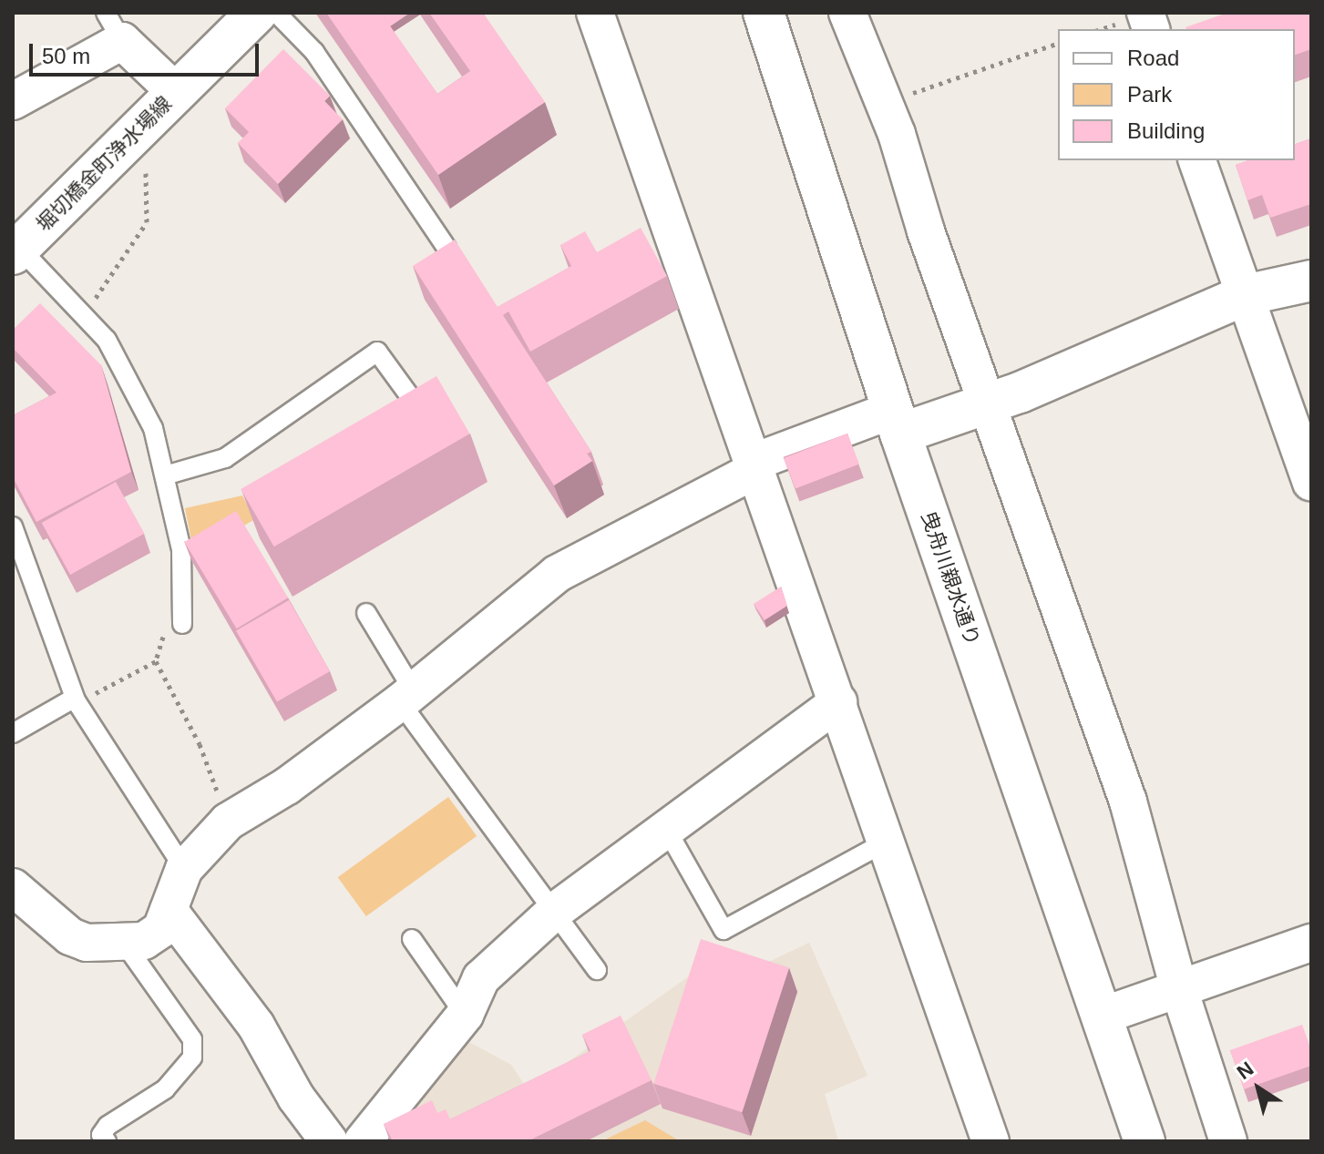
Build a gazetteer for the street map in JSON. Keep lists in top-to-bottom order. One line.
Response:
{"streets":{"street":["堀切橋金町浄水場線","曳舟川親水通り"]},"legend":["Road","Park","Building"],"scale_bar":"50 m","north":"top left"}
